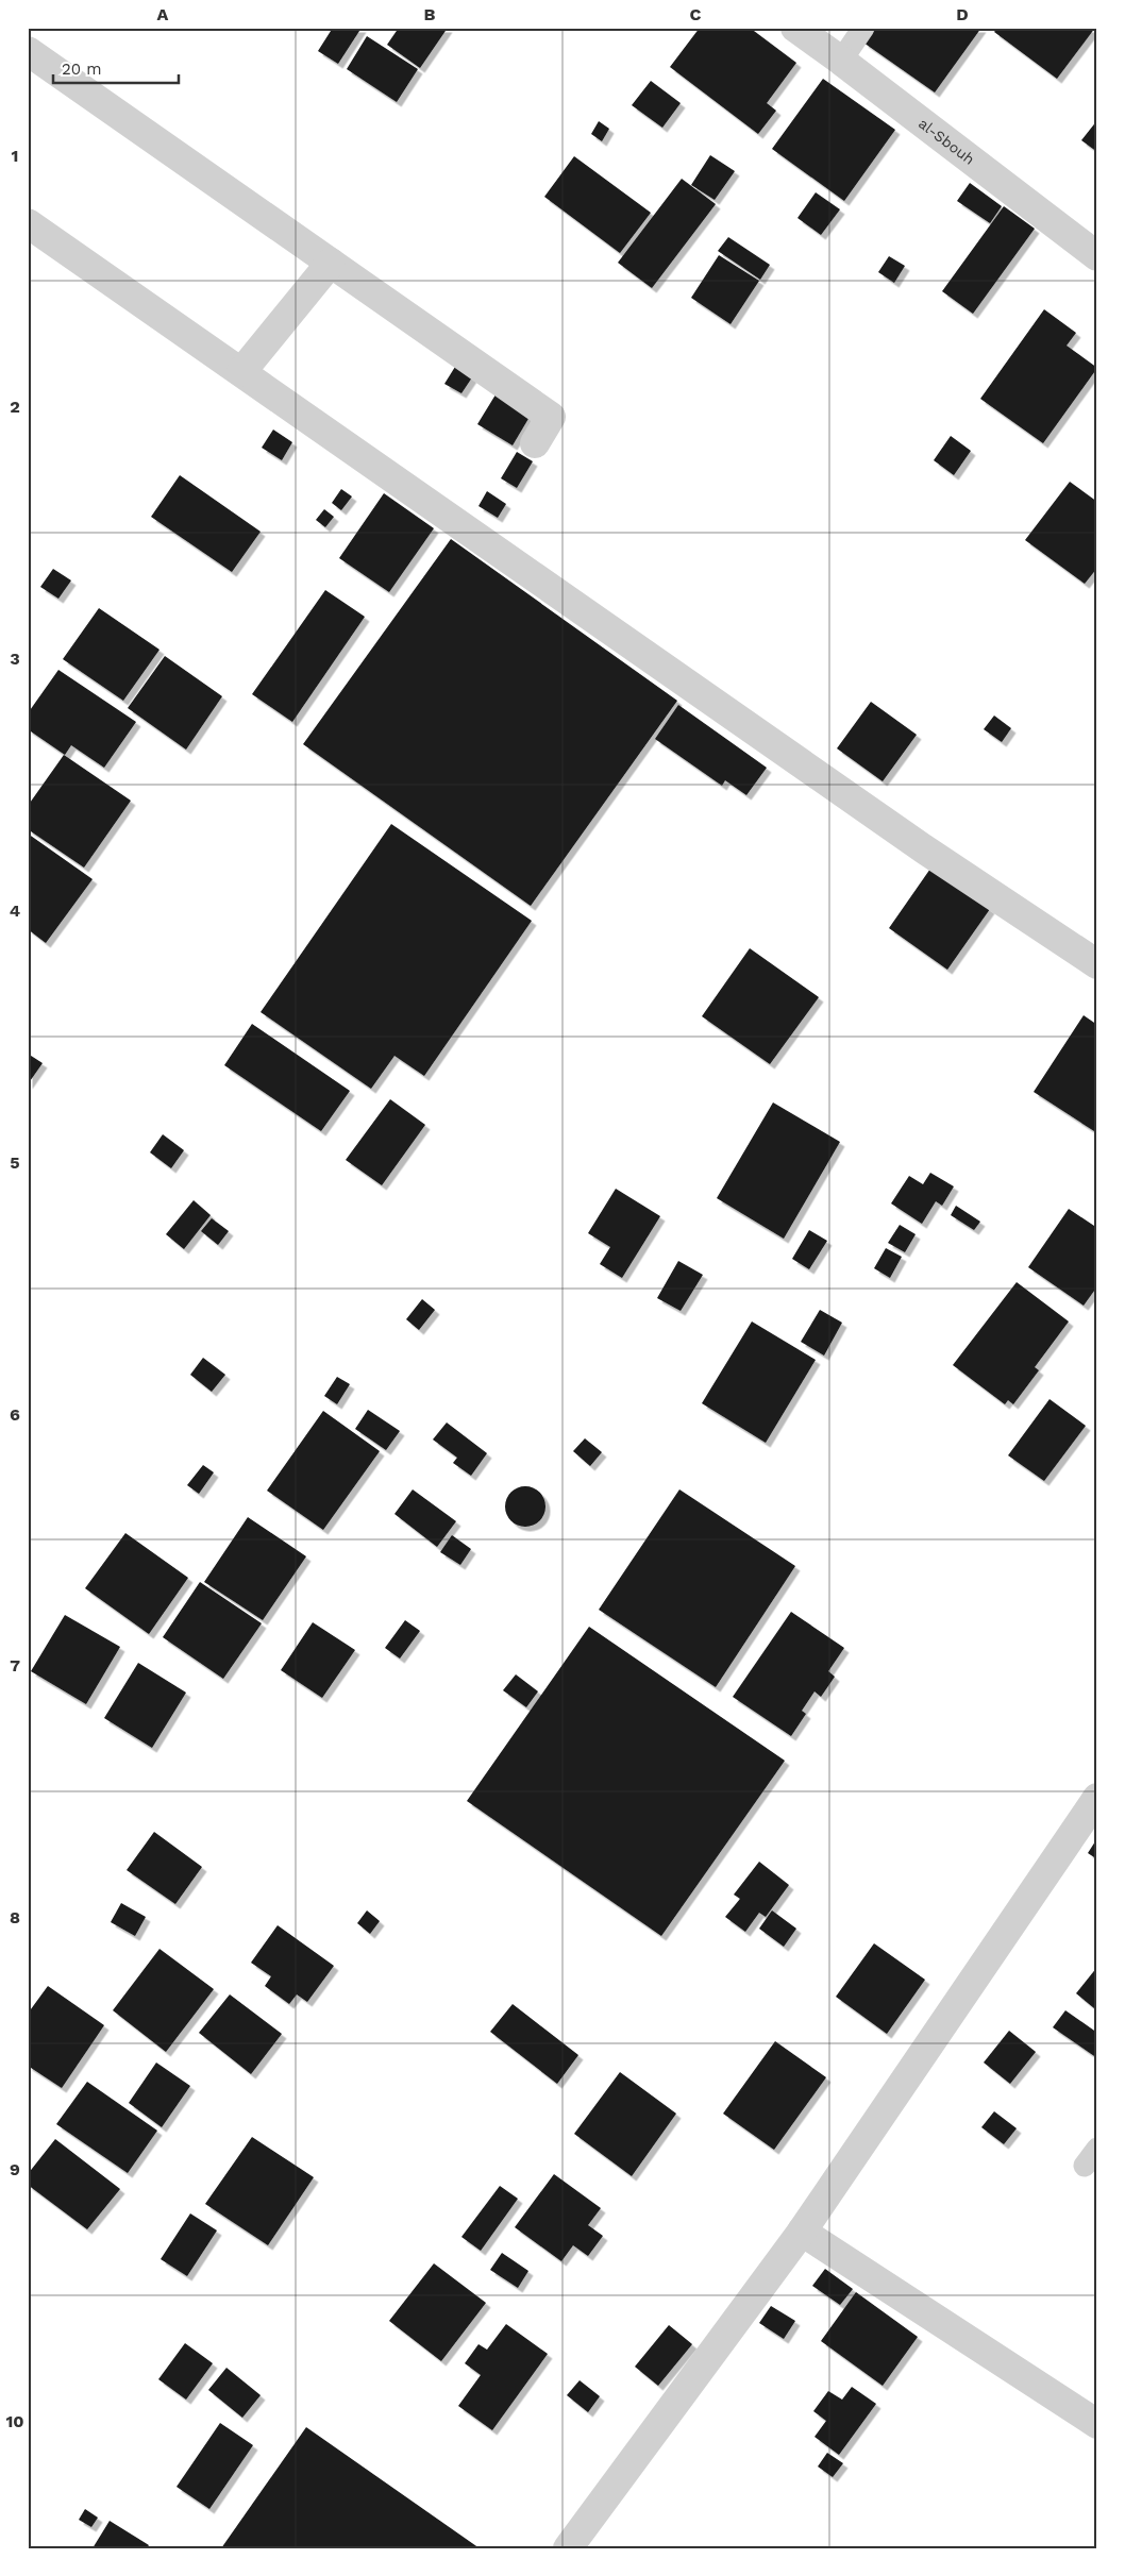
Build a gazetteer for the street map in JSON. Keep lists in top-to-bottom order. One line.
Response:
{"streets":{"street":["al-Sbouh"]},"scale_bar":"20 m","grid":{"columns":["A","B","C","D"],"rows":["1","2","3","4","5","6","7","8","9","10"]}}
